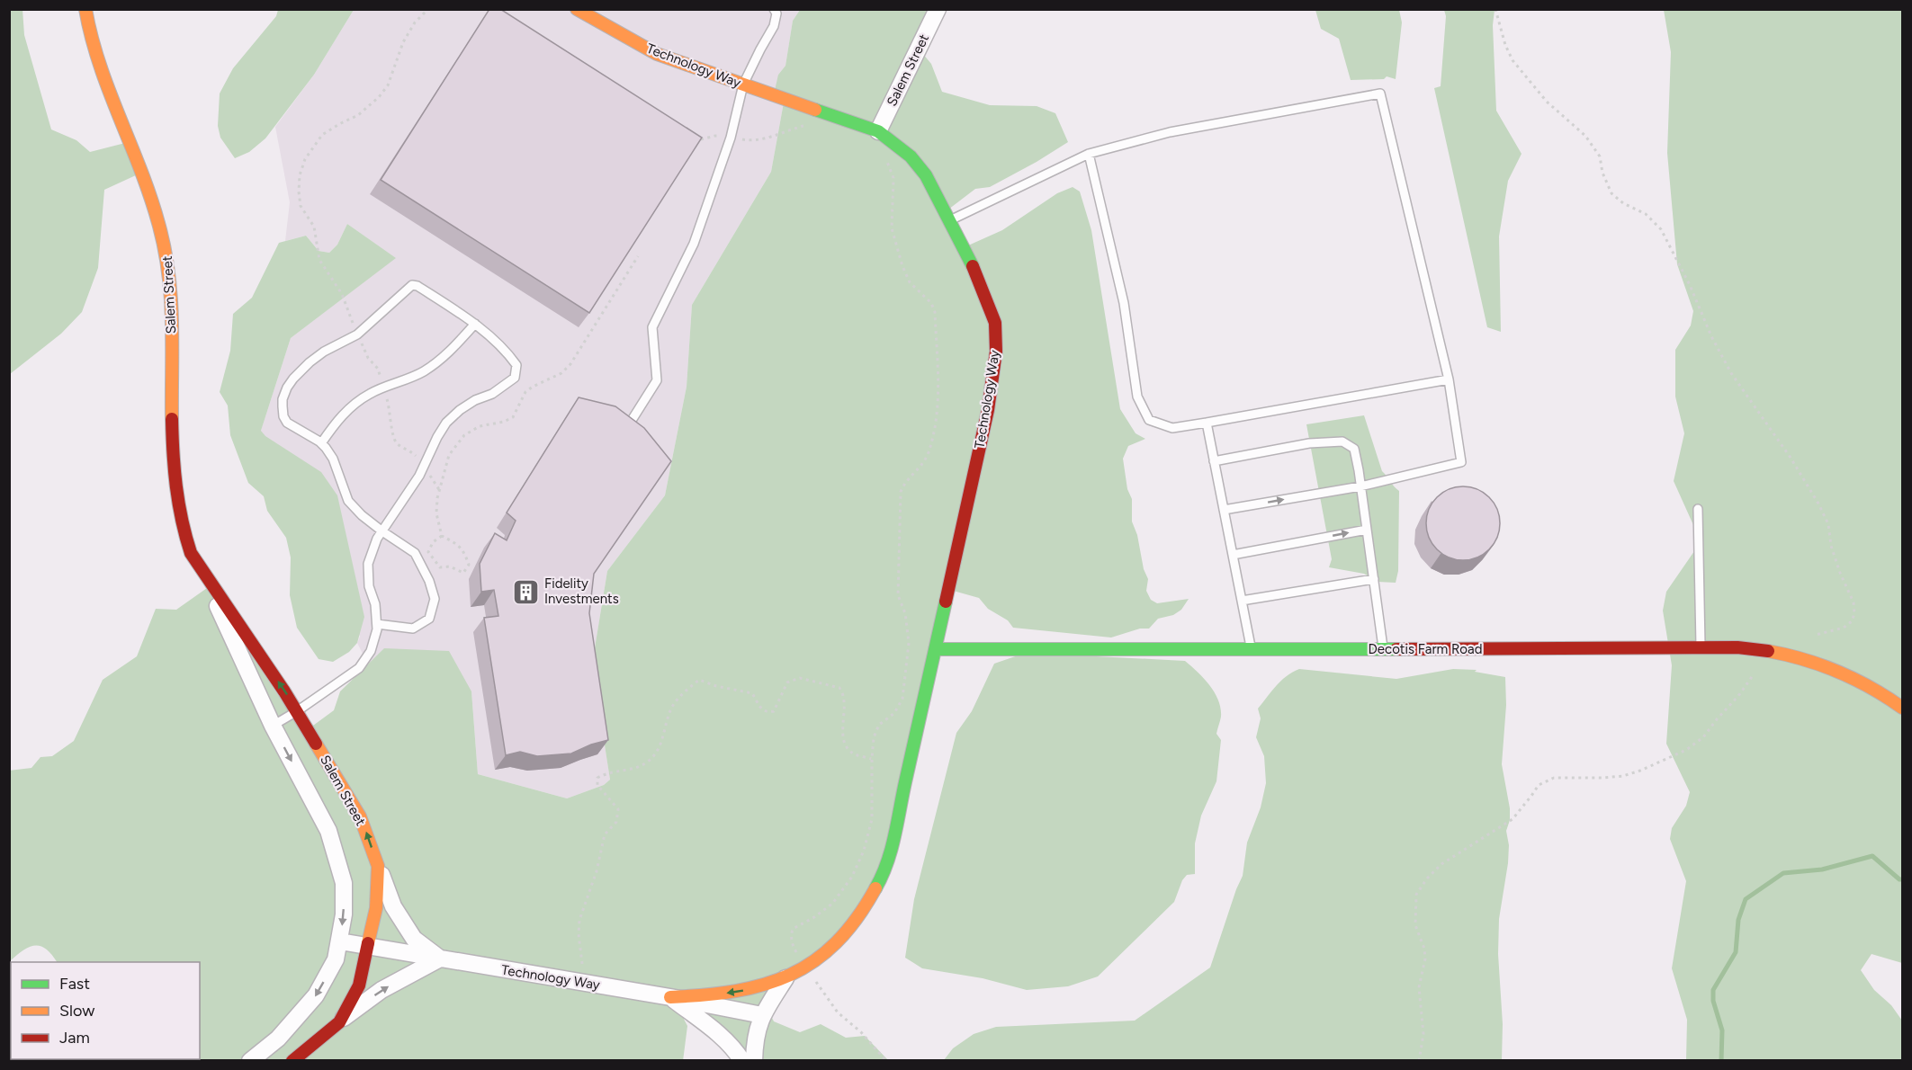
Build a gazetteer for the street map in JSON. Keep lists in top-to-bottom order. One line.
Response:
{"streets":{"street":["Technology Way","Salem Street","Decotis Farm Road"]},"crossings":[["Technology Way","Salem Street"],["Technology Way","Decotis Farm Road"]],"places":{"building":["Fidelity Investments"]},"legend":["Fast","Slow","Jam"]}
